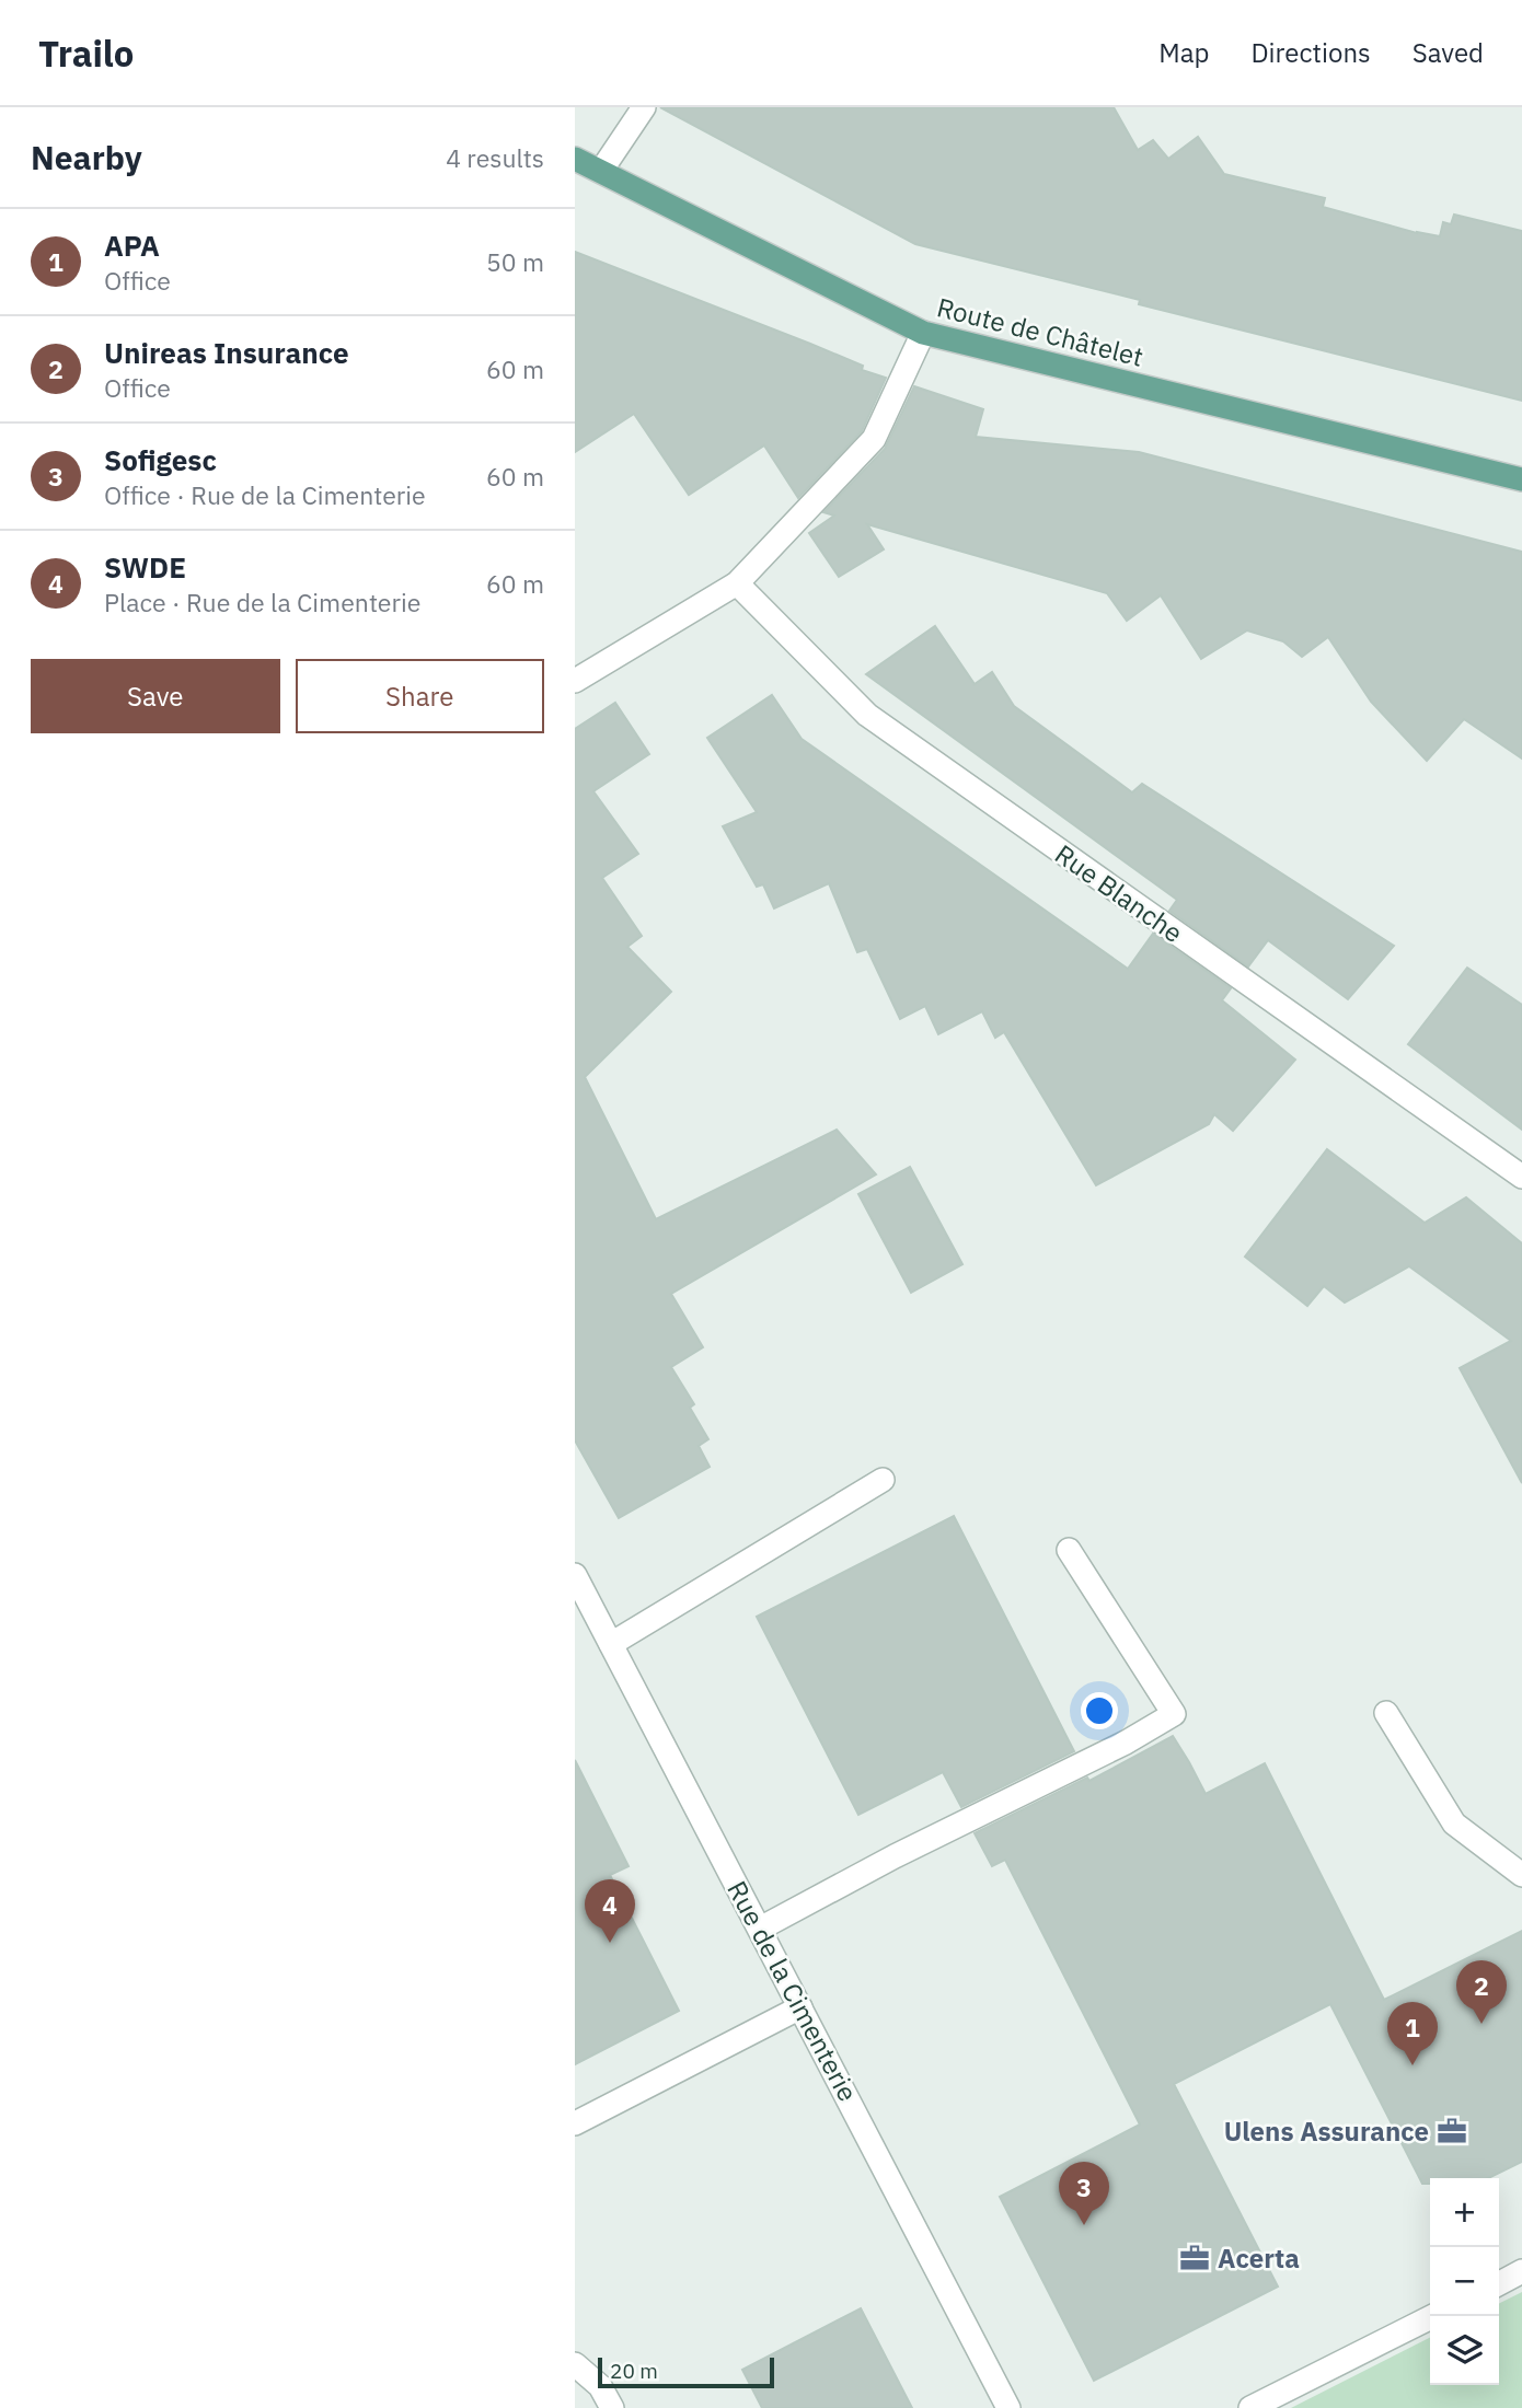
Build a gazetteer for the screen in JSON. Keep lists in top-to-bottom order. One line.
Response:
{"streets":{"main road":["Route de Châtelet"],"street":["Rue Blanche","Rue de la Cimenterie"]},"places":{"office":["Ulens Assurance","Acerta"]},"scale_bar":"20 m","page":{"header":"Trailo","nav":["Map","Directions","Saved"],"heading":["Nearby","4 results"],"list":[{"mark":"1","name":"APA","note":"Office","value":"50 m"},{"mark":"2","name":"Unireas Insurance","note":"Office","value":"60 m"},{"mark":"3","name":"Sofigesc","note":"Office · Rue de la Cimenterie","value":"60 m"},{"mark":"4","name":"SWDE","note":"Place · Rue de la Cimenterie","value":"60 m"}],"buttons":["Save","Share"],"pins":["4","2","1","3"],"map_buttons":["+","−"],"scale":"20 m"}}
